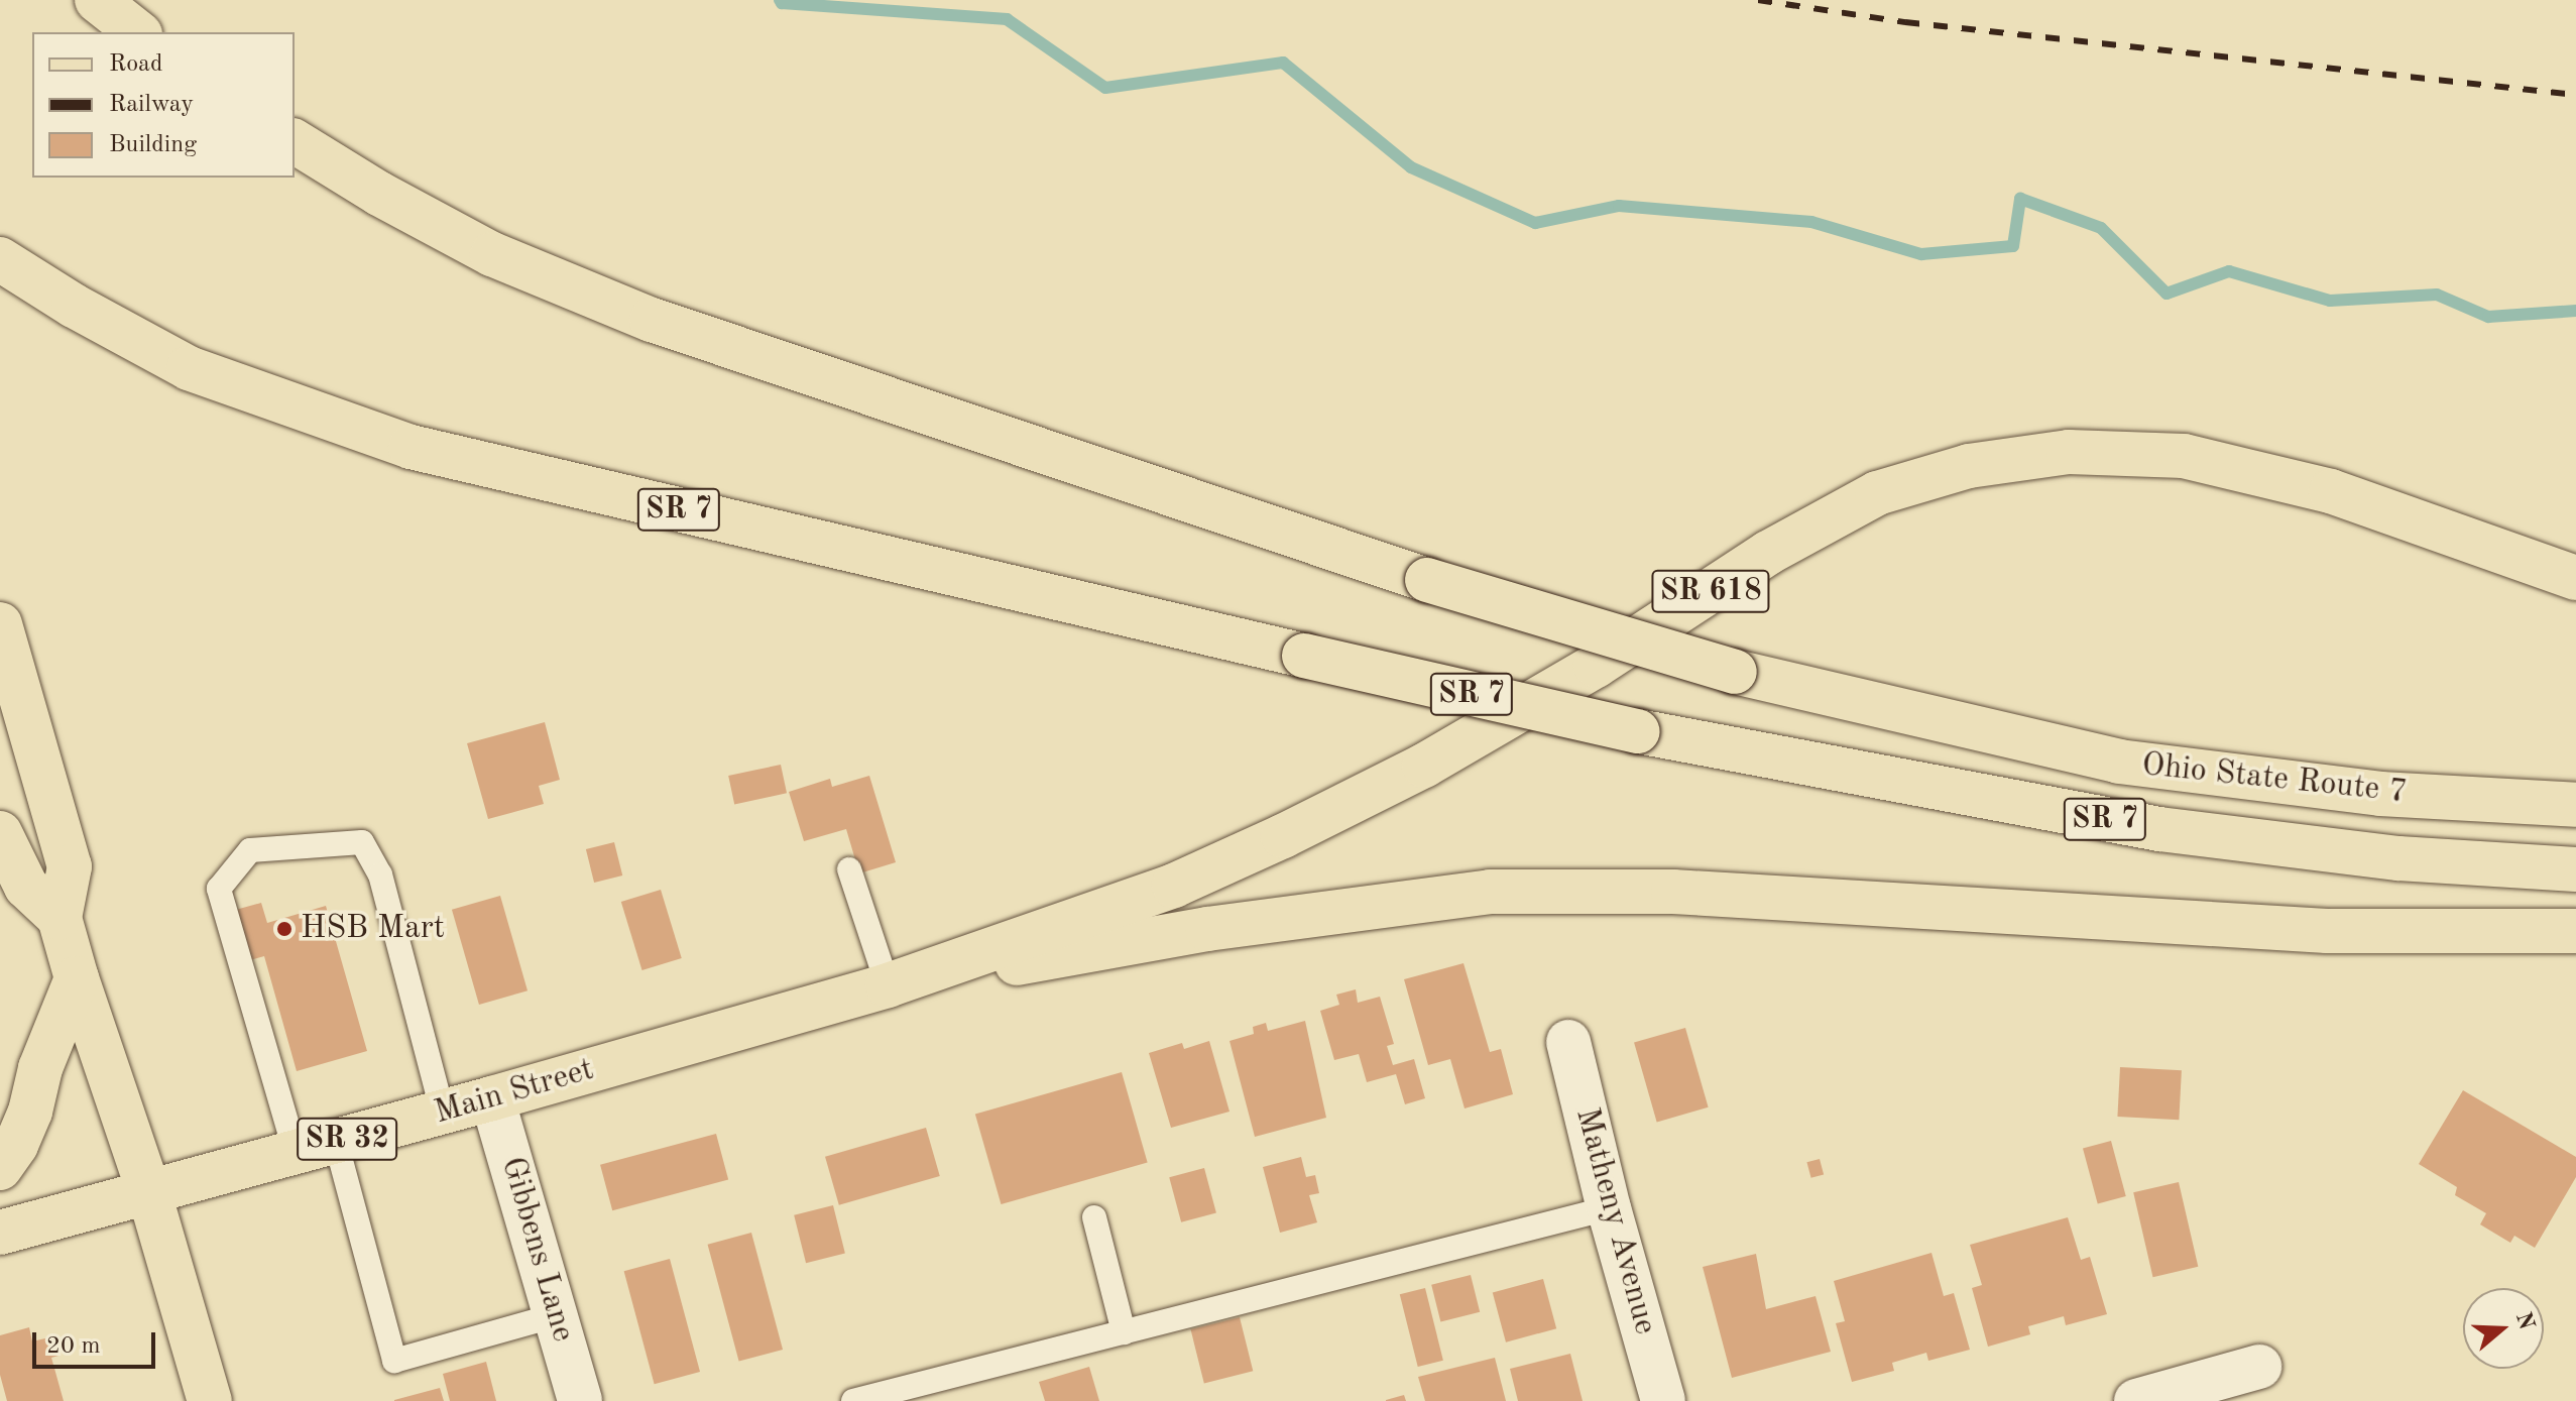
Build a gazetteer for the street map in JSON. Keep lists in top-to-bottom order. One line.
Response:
{"streets":{"main road":["SR 7","SR 618","Ohio State Route 7","Main Street","SR 32"],"street":["Matheny Avenue","Gibbens Lane"]},"crossings":[["SR 618","Main Street"],["Main Street","Gibbens Lane"]],"places":["HSB Mart"],"legend":["Road","Railway","Building"],"scale_bar":"20 m","north":"right"}
